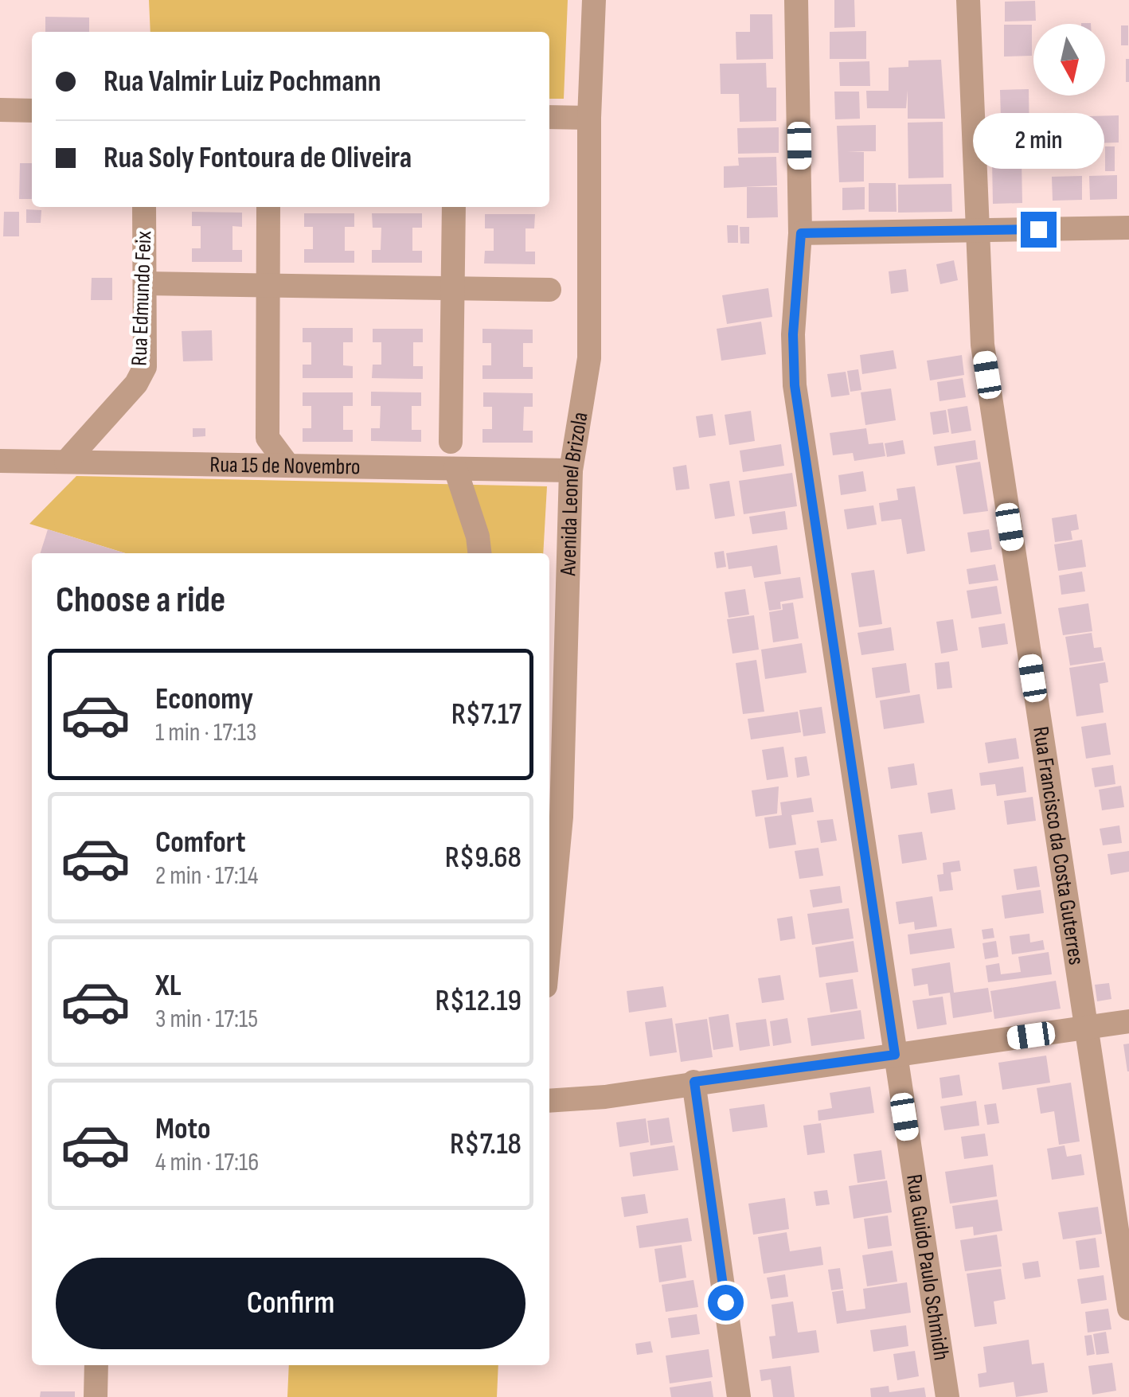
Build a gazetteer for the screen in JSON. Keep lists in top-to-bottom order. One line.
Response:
{"streets":{"street":["Rua Edmundo Feix","Rua 15 de Novembro","Avenida Leonel Brizola","Rua Francisco da Costa Guterres","Rua Guido Paulo Schmidh"]},"crossings":[["Rua Edmundo Feix","Rua 15 de Novembro"],["Rua 15 de Novembro","Avenida Leonel Brizola"]],"north":"bottom","page":{"banner":["Rua Valmir Luiz Pochmann","Rua Soly Fontoura de Oliveira"],"bubble":"2 min","heading":"Choose a ride","list":[{"name":"Economy","note":"1 min · 17:13","value":"R$7.17"},{"name":"Comfort","note":"2 min · 17:14","value":"R$9.68"},{"name":"XL","note":"3 min · 17:15","value":"R$12.19"},{"name":"Moto","note":"4 min · 17:16","value":"R$7.18"}],"buttons":"Confirm"}}
